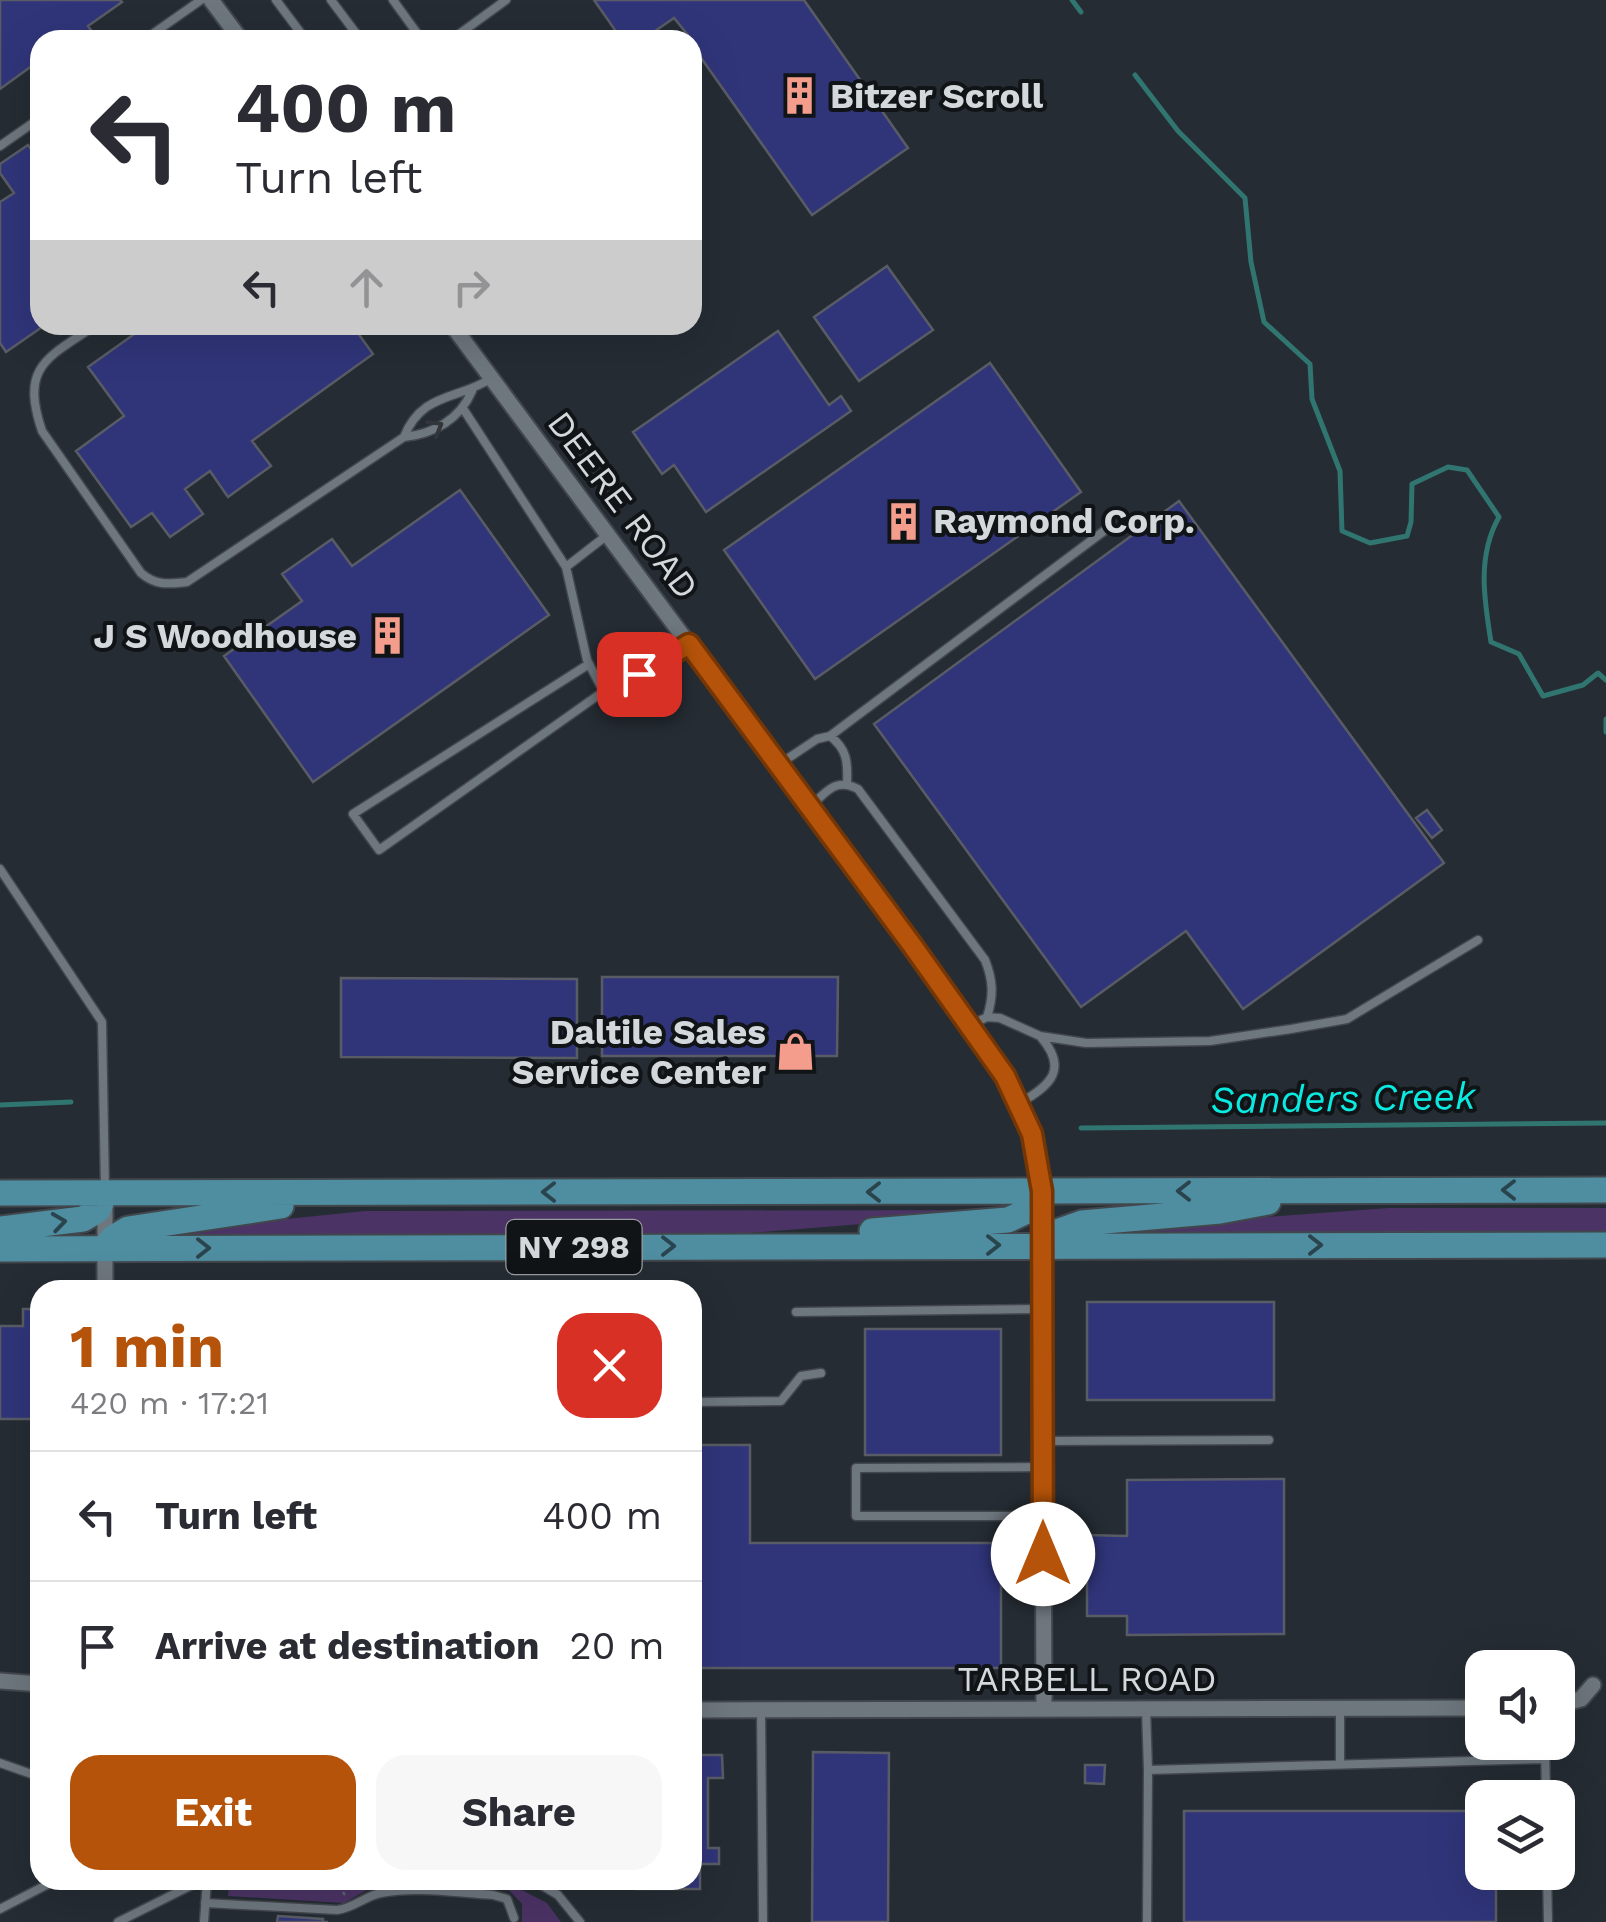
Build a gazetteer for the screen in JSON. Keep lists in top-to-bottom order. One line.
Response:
{"streets":{"main road":["NY 298"],"street":["DEERE ROAD","TARBELL ROAD"]},"crossings":[["DEERE ROAD","NY 298"],["DEERE ROAD","TARBELL ROAD"]],"water":["Sanders Creek"],"places":{"building":["Bitzer Scroll","Raymond Corp.","J S Woodhouse"],"shop":["Daltile Sales Service Center"]},"page":{"turn":["400 m","Turn left"],"heading":["1 min","420 m · 17:21"],"list":[{"name":"Turn left","value":"400 m"},{"name":"Arrive at destination","value":"20 m"}],"buttons":["Exit","Share"]}}
